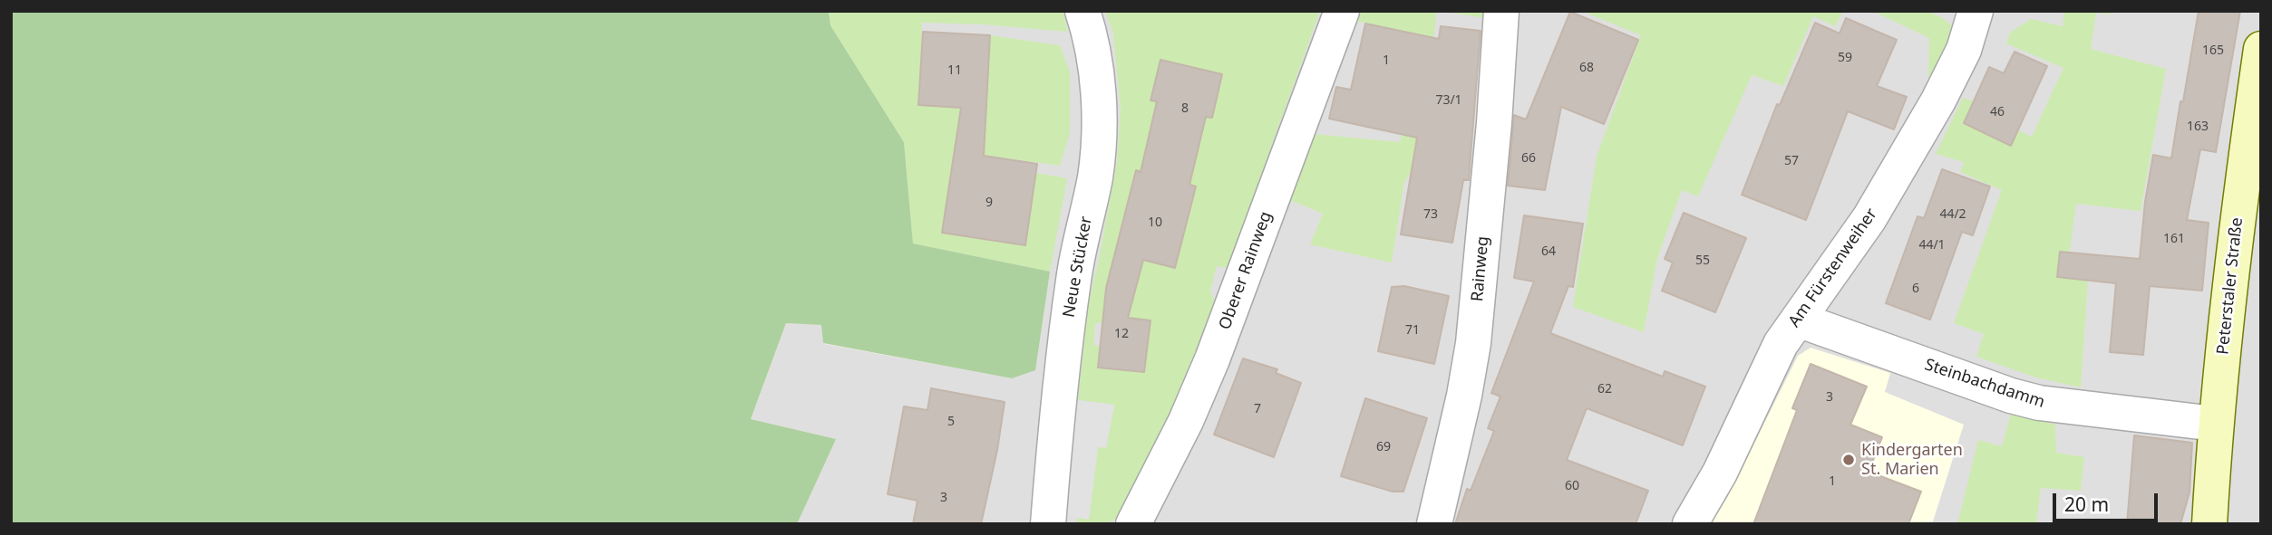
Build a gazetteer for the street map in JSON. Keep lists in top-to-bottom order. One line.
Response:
{"streets":{"main road":["Peterstaler Straße"],"street":["Neue Stücker","Am Fürstenweiher","Rainweg","Oberer Rainweg","Steinbachdamm"]},"crossings":[["Am Fürstenweiher","Steinbachdamm"],["Peterstaler Straße","Steinbachdamm"]],"places":["Kindergarten St. Marien"],"house_numbers":["165","59","1","68","11","73/1","8","46","163","66","57","9","73","44/2","10","161","44/1","64","55","6","71","12","62","3","7","5","69","1","60","3"],"scale_bar":"20 m"}
